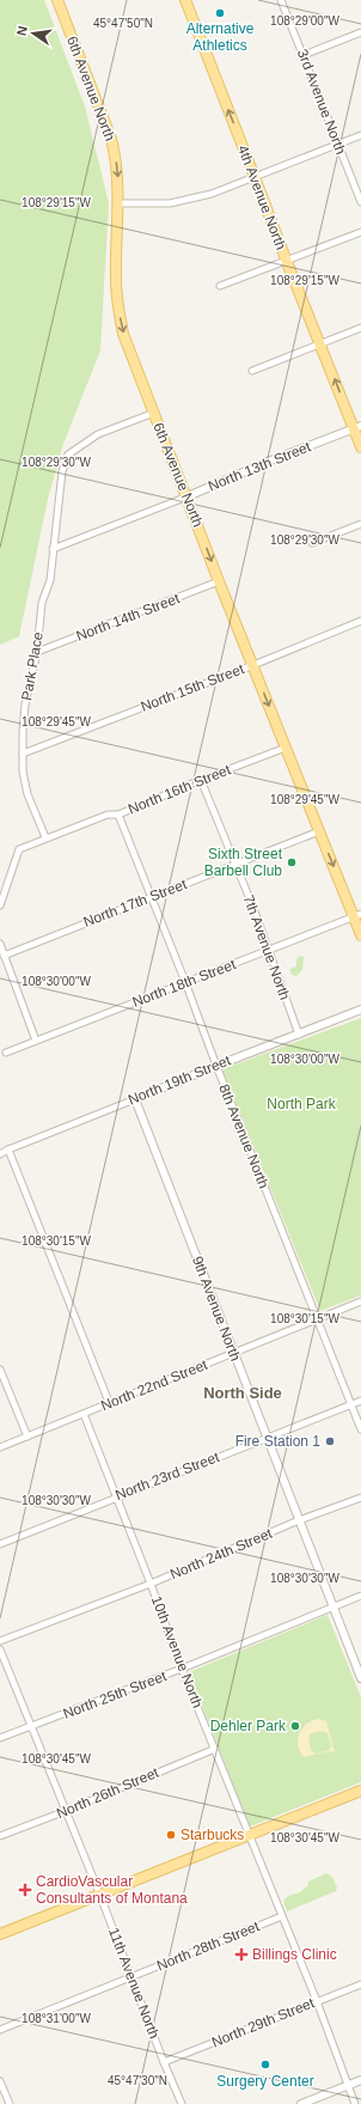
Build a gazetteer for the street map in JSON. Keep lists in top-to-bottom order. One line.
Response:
{"streets":{"main road":["6th Avenue North","4th Avenue North"],"street":["3rd Avenue North","North 13th Street","North 14th Street","Park Place","North 15th Street","North 16th Street","North 17th Street","7th Avenue North","North 18th Street","North 19th Street","8th Avenue North","9th Avenue North","North 22nd Street","North 23rd Street","North 24th Street","10th Avenue North","North 25th Street","North 26th Street","North 28th Street","11th Avenue North","North 29th Street"]},"crossings":[["6th Avenue North","North 13th Street"],["6th Avenue North","North 14th Street"],["6th Avenue North","Park Place"],["6th Avenue North","North 15th Street"],["6th Avenue North","North 16th Street"],["6th Avenue North","North 17th Street"],["6th Avenue North","North 18th Street"],["4th Avenue North","North 13th Street"],["North 13th Street","Park Place"],["North 14th Street","Park Place"],["Park Place","North 15th Street"],["Park Place","North 16th Street"],["North 16th Street","7th Avenue North"],["North 16th Street","8th Avenue North"],["North 17th Street","7th Avenue North"],["North 17th Street","8th Avenue North"],["7th Avenue North","North 18th Street"],["7th Avenue North","North 19th Street"],["North 18th Street","8th Avenue North"],["North 19th Street","8th Avenue North"],["North 19th Street","9th Avenue North"],["8th Avenue North","North 22nd Street"],["8th Avenue North","North 23rd Street"],["9th Avenue North","North 22nd Street"],["9th Avenue North","North 23rd Street"],["9th Avenue North","North 24th Street"],["9th Avenue North","North 25th Street"],["North 22nd Street","10th Avenue North"],["North 23rd Street","10th Avenue North"],["North 24th Street","10th Avenue North"],["10th Avenue North","North 25th Street"],["10th Avenue North","North 26th Street"],["10th Avenue North","North 28th Street"],["10th Avenue North","North 29th Street"],["North 25th Street","11th Avenue North"],["North 26th Street","11th Avenue North"],["North 28th Street","11th Avenue North"],["11th Avenue North","North 29th Street"]],"one_way":["6th Avenue North","4th Avenue North"],"districts":["North Side"],"parks":["North Park"],"places":{"other":["Alternative Athletics","Sixth Street Barbell Club","Fire Station 1","Dehler Park","Starbucks","Surgery Center"],"health":["CardioVascular Consultants of Montana","Billings Clinic"]},"north":"left","coordinates":["108°29'00\"W","45°47'50\"N","108°29'15\"W","108°29'30\"W","108°29'45\"W","108°30'00\"W","108°30'15\"W","108°30'30\"W","108°30'45\"W","108°31'00\"W","45°47'30\"N"]}
